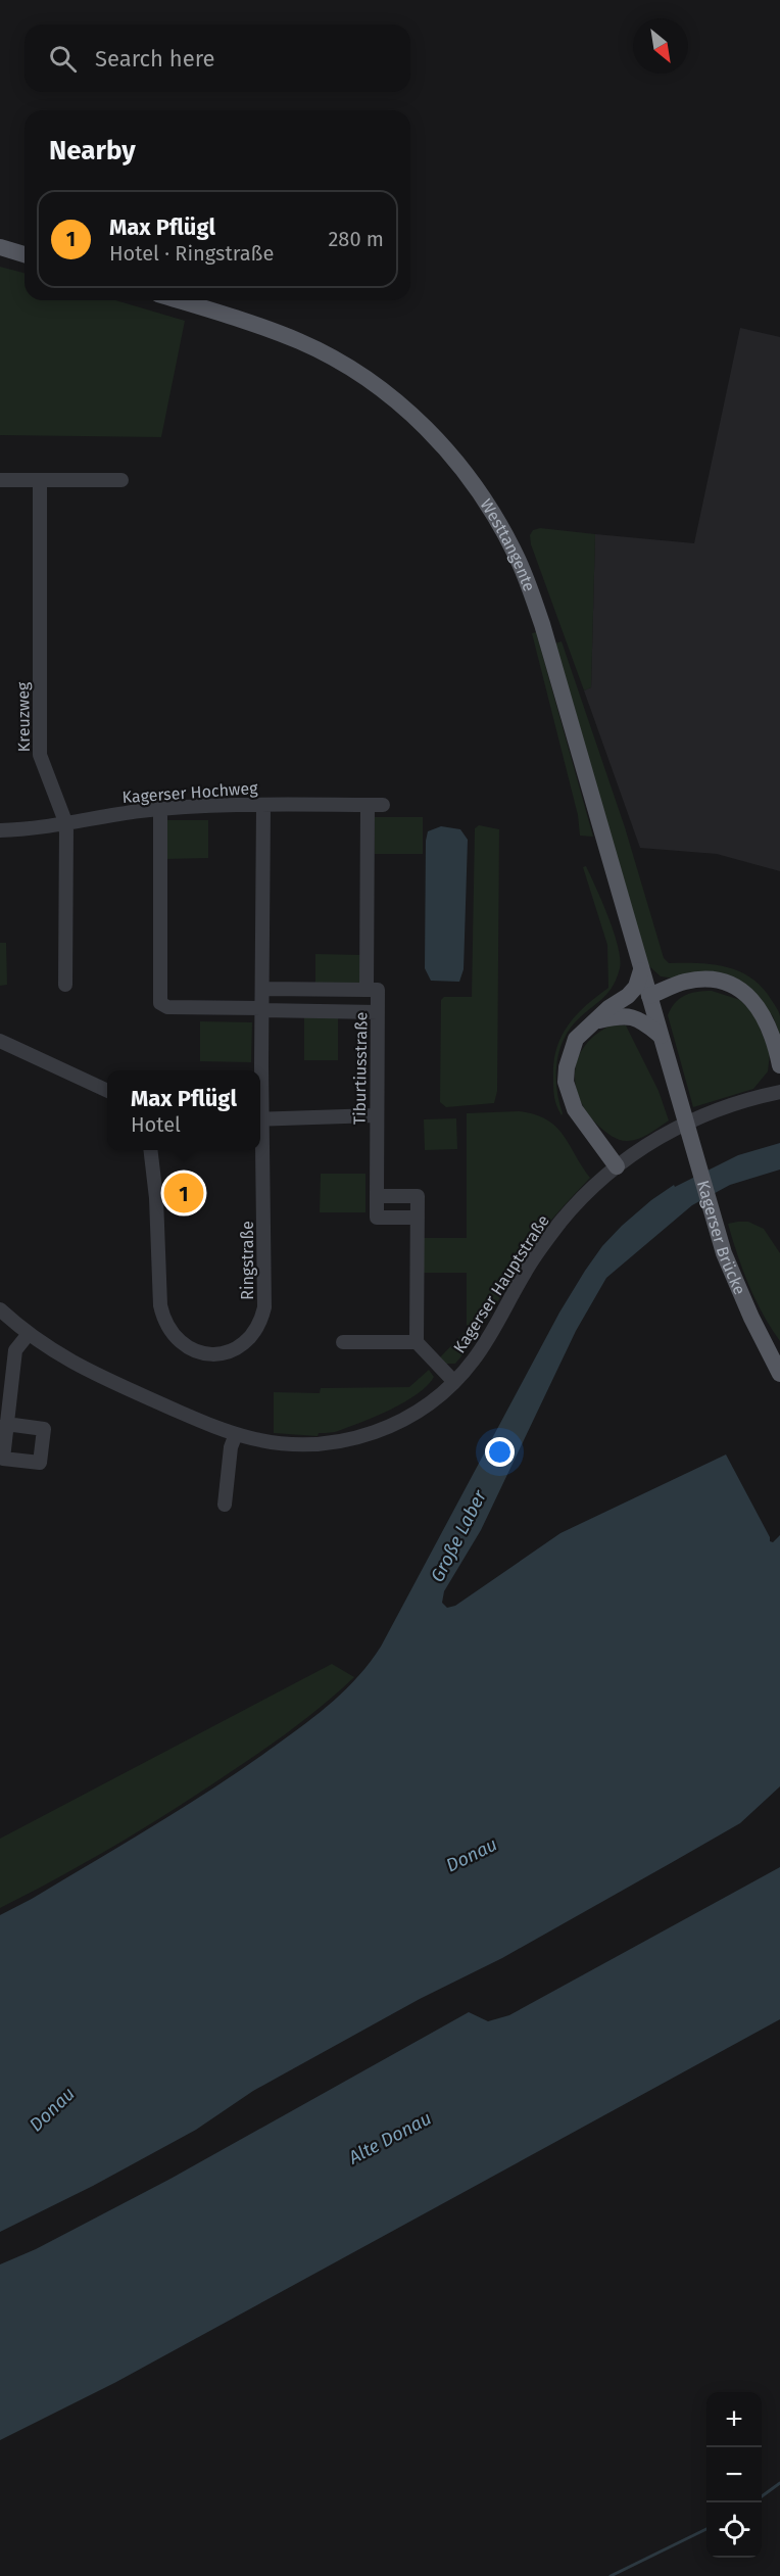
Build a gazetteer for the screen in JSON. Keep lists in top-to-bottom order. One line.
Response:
{"streets":{"main road":["Westtangente","Kagerser Brücke"],"street":["Kreuzweg","Kagerser Hochweg","Tiburtiusstraße","Ringstraße","Kagerser Hauptstraße"]},"crossings":[["Westtangente","Kagerser Brücke"],["Kreuzweg","Kagerser Hochweg"],["Kagerser Hochweg","Tiburtiusstraße"],["Kagerser Hochweg","Ringstraße"]],"water":["Große Laber","Donau","Alte Donau"],"north":"bottom right","page":{"search":"Search here","heading":"Nearby","list":[{"mark":"1","name":"Max Pflügl","note":"Hotel · Ringstraße","value":"280 m"}],"popup":["Max Pflügl","Hotel"],"pins":"1","map_buttons":["+","−"]}}
